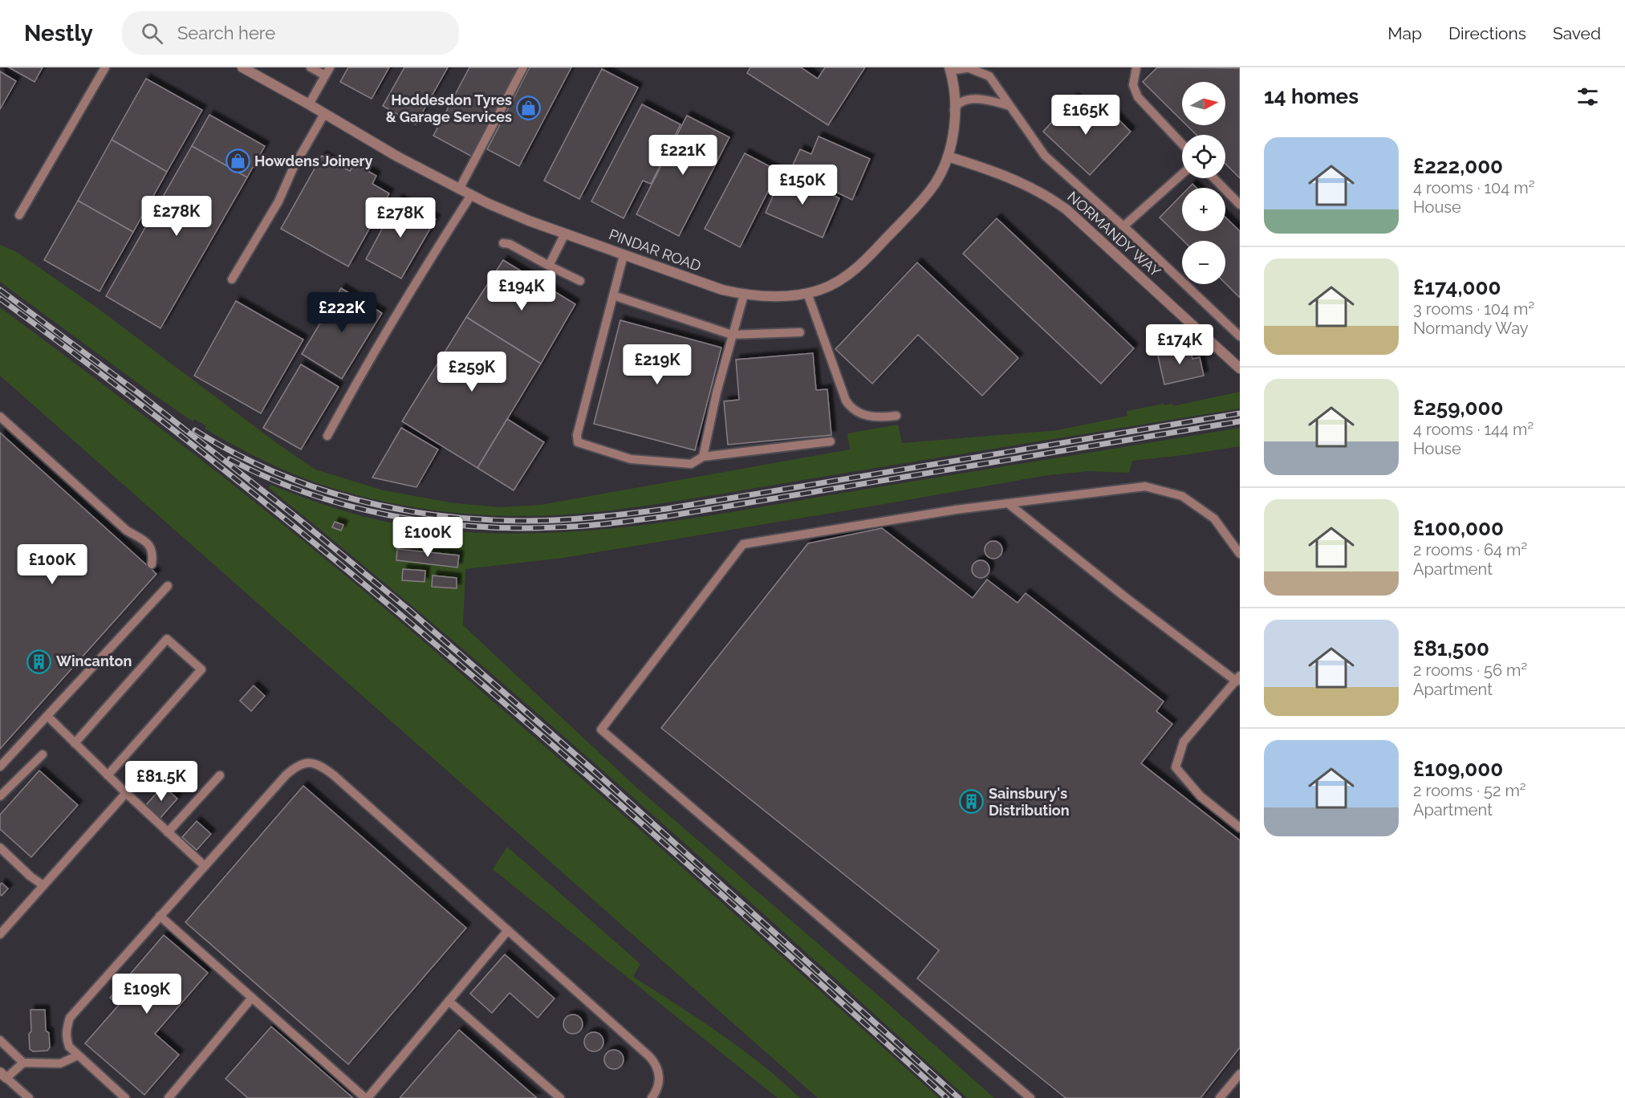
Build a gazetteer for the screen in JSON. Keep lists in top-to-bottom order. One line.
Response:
{"streets":{"street":["NORMANDY WAY","PINDAR ROAD"]},"crossings":[["NORMANDY WAY","PINDAR ROAD"]],"places":{"shop":["Hoddesdon Tyres & Garage Services","Howdens Joinery"],"building":["Wincanton","Sainsbury's Distribution"]},"north":"right","page":{"header":"Nestly","search":"Search here","nav":["Map","Directions","Saved"],"heading":"14 homes","map_buttons":["+","−"],"price":["£165K","£221K","£150K","£278K","£278K","£194K","£222K","£174K","£219K","£259K","£100K","£100K","£81.5K","£109K"],"list":[{"name":"£222,000","note":"4 rooms · 104 m² · House"},{"name":"£174,000","note":"3 rooms · 104 m² · Normandy Way"},{"name":"£259,000","note":"4 rooms · 144 m² · House"},{"name":"£100,000","note":"2 rooms · 64 m² · Apartment"},{"name":"£81,500","note":"2 rooms · 56 m² · Apartment"},{"name":"£109,000","note":"2 rooms · 52 m² · Apartment"}]}}
